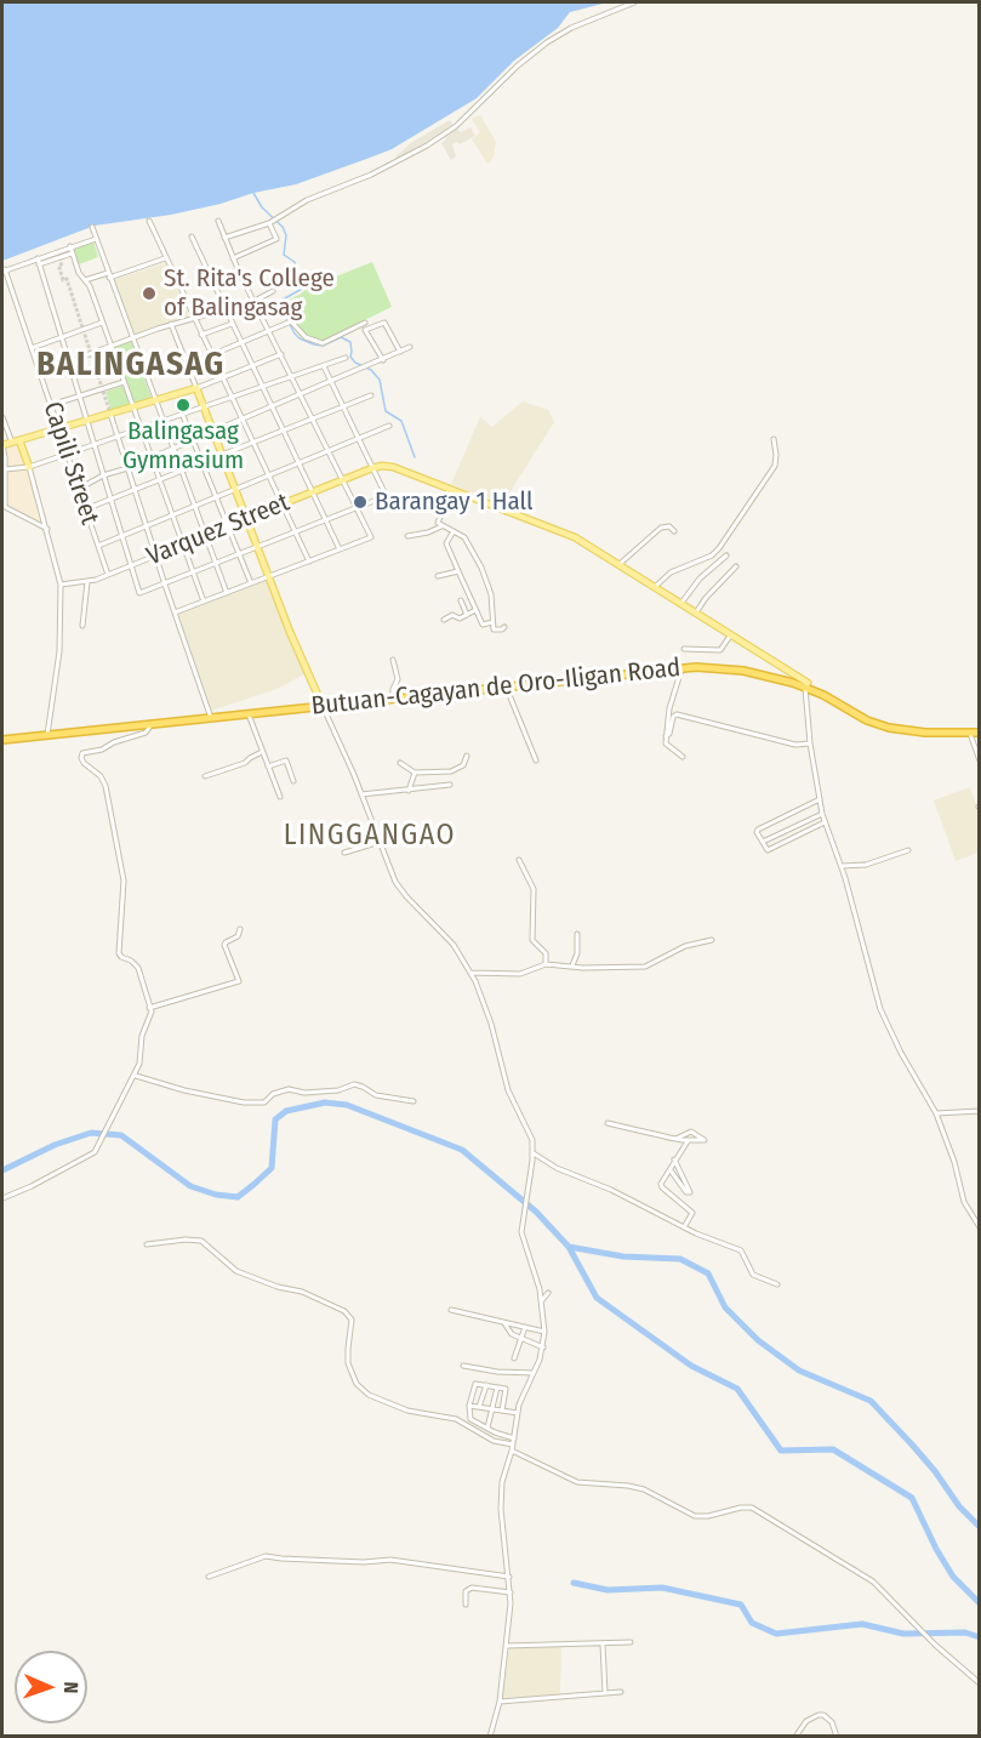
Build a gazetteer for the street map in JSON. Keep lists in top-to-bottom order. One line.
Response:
{"streets":{"highway":["Butuan-Cagayan de Oro-Iligan Road"],"main road":["Varquez Street"],"street":["Capili Street"]},"crossings":[["Capili Street","Varquez Street"]],"districts":["BALINGASAG","LINGGANGAO"],"places":["St. Rita's College of Balingasag","Balingasag Gymnasium","Barangay 1 Hall"],"north":"right"}
